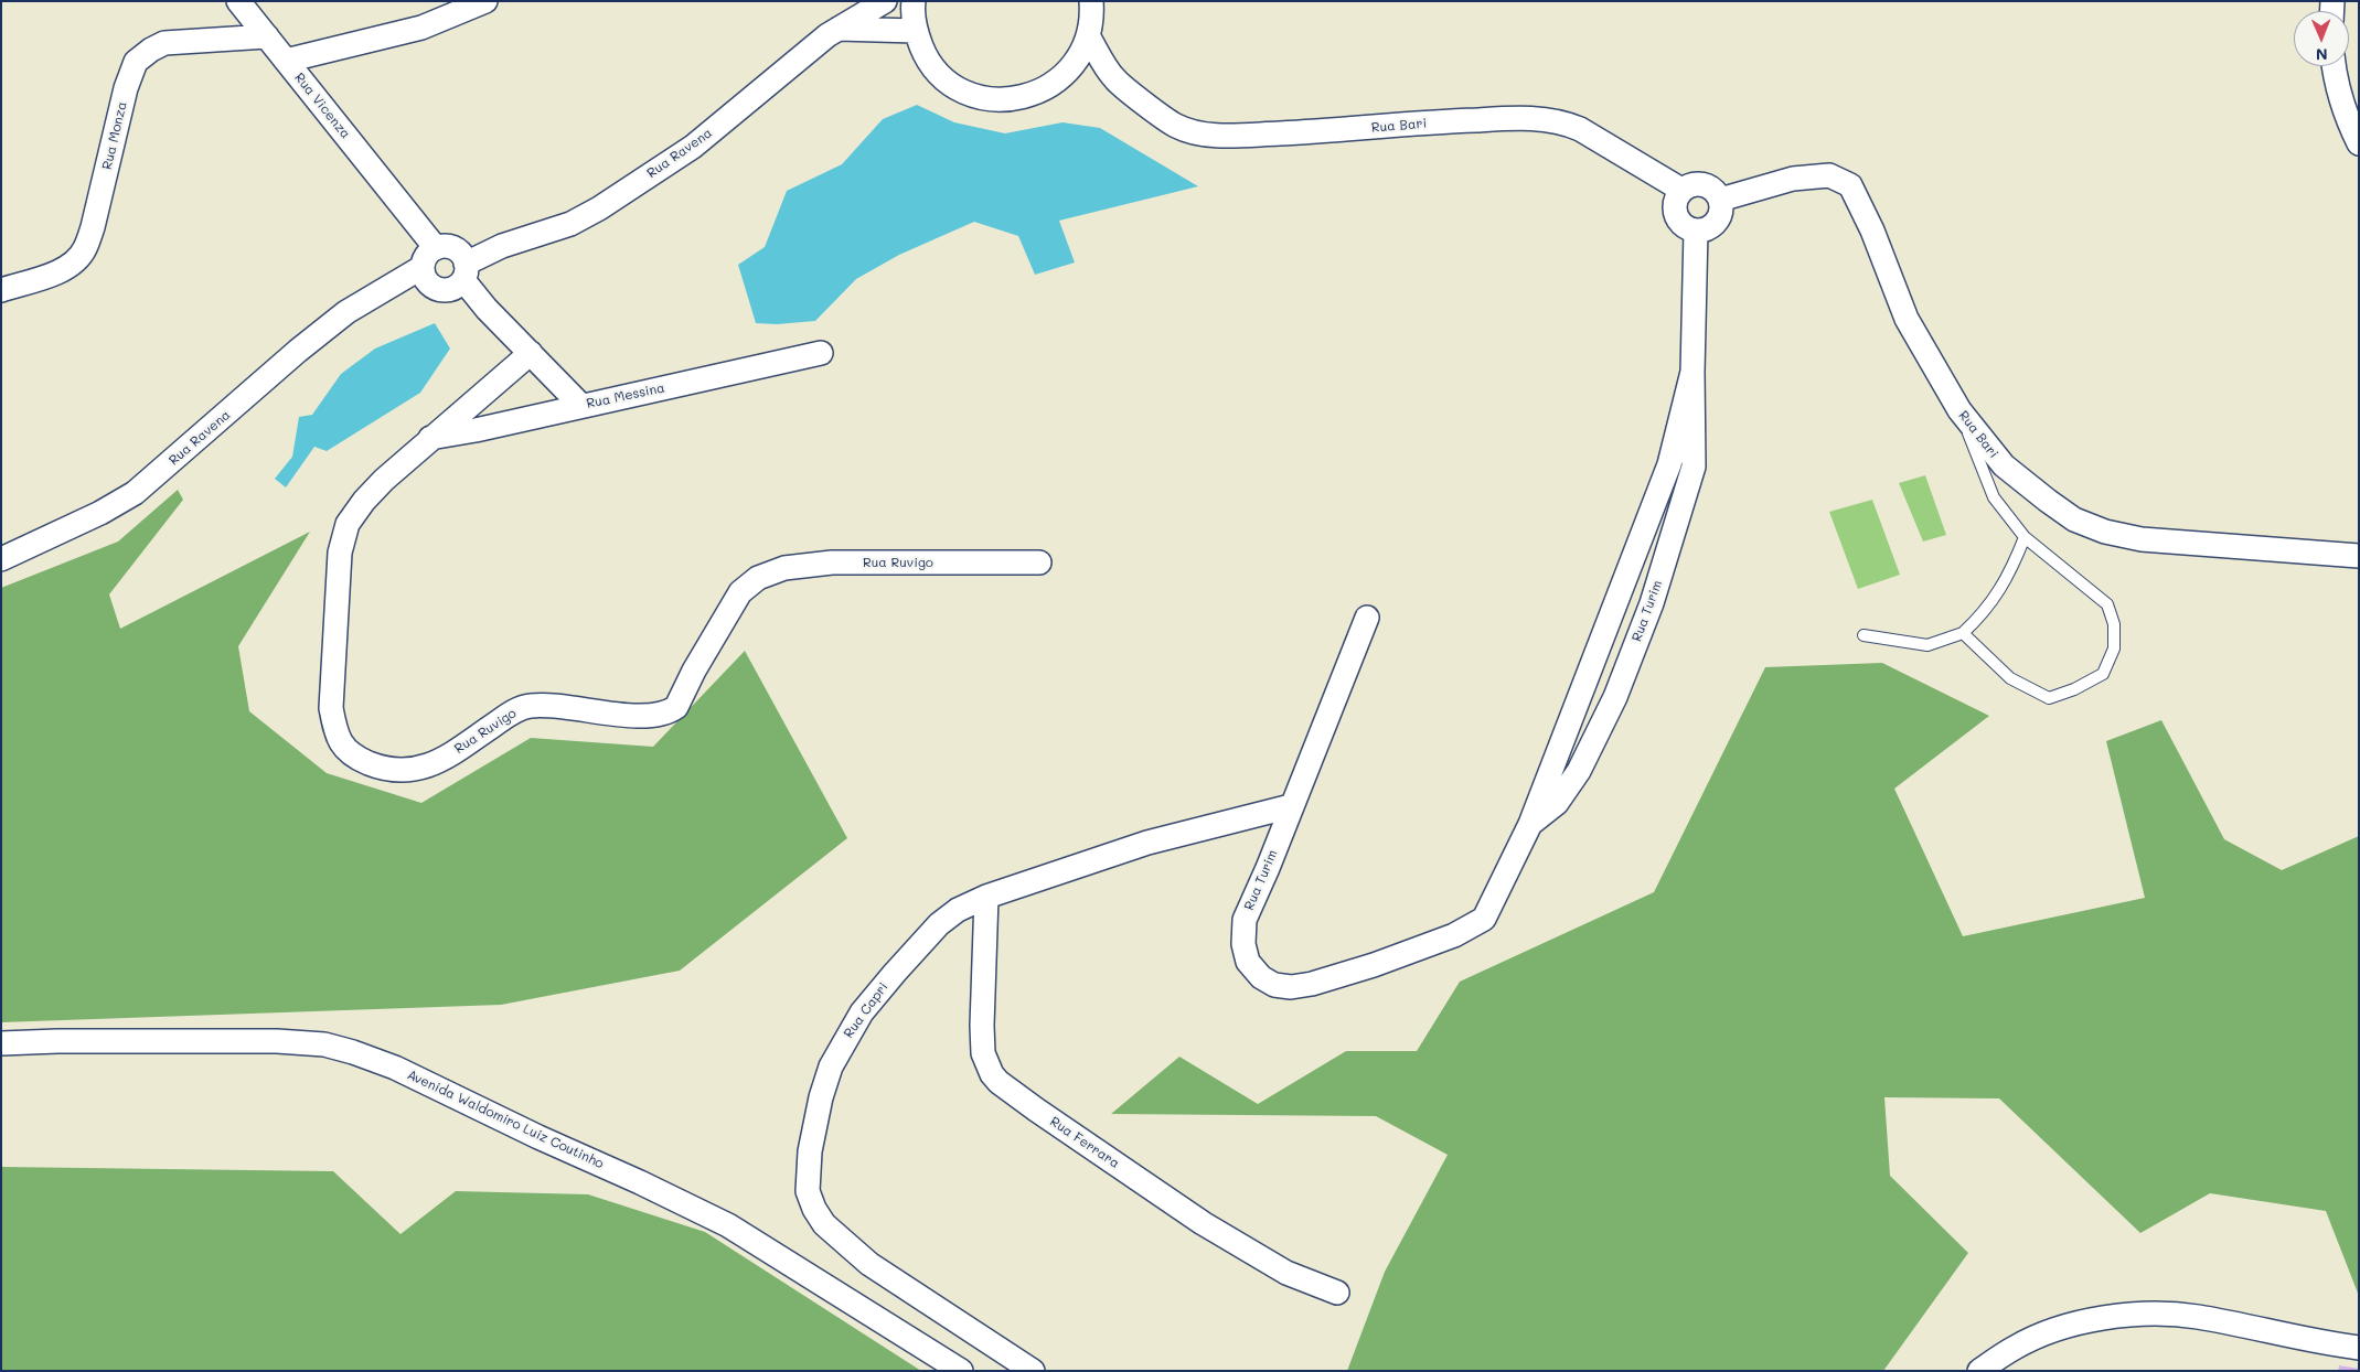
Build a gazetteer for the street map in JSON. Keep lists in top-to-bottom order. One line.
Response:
{"streets":{"street":["Rua Vicenza","Rua Bari","Rua Monza","Rua Ravena","Rua Messina","Rua Ruvigo","Rua Turim","Rua Capri","Avenida Waldomiro Luiz Coutinho","Rua Ferrara"]},"crossings":[["Rua Vicenza","Rua Monza"],["Rua Vicenza","Rua Ravena"],["Rua Vicenza","Rua Messina"],["Rua Vicenza","Rua Ruvigo"],["Rua Bari","Rua Turim"],["Rua Messina","Rua Ruvigo"],["Rua Turim","Rua Capri"],["Rua Capri","Rua Ferrara"]],"north":"bottom"}
